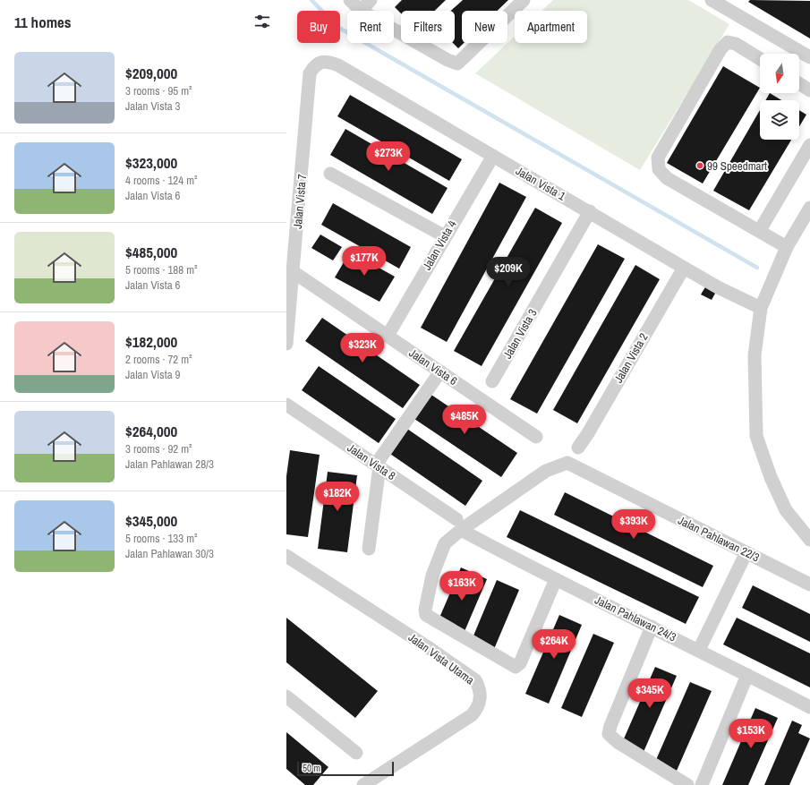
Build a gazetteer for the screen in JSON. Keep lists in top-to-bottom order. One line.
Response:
{"streets":{"street":["Jalan Vista 1","Jalan Vista 7","Jalan Vista 4","Jalan Vista 3","Jalan Vista 2","Jalan Vista 6","Jalan Vista 8","Jalan Pahlawan 22/3","Jalan Pahlawan 24/3","Jalan Vista Utama"]},"crossings":[["Jalan Vista 1","Jalan Vista 7"],["Jalan Vista 1","Jalan Vista 4"],["Jalan Vista 1","Jalan Vista 3"],["Jalan Vista 1","Jalan Vista 2"],["Jalan Vista 7","Jalan Vista 6"],["Jalan Vista 4","Jalan Vista 6"],["Jalan Vista 8","Jalan Pahlawan 22/3"],["Jalan Vista 8","Jalan Pahlawan 24/3"],["Jalan Pahlawan 22/3","Jalan Pahlawan 24/3"]],"places":["99 Speedmart"],"scale_bar":"50 m","north":"bottom","page":{"heading":"11 homes","chip":["Buy","Rent","Filters","New","Apartment"],"list":[{"name":"$209,000","note":"3 rooms · 95 m² · Jalan Vista 3"},{"name":"$323,000","note":"4 rooms · 124 m² · Jalan Vista 6"},{"name":"$485,000","note":"5 rooms · 188 m² · Jalan Vista 6"},{"name":"$182,000","note":"2 rooms · 72 m² · Jalan Vista 9"},{"name":"$264,000","note":"3 rooms · 92 m² · Jalan Pahlawan 28/3"},{"name":"$345,000","note":"5 rooms · 133 m² · Jalan Pahlawan 30/3"}],"price":["$273K","$177K","$209K","$323K","$485K","$182K","$393K","$163K","$264K","$345K","$153K"],"scale":"50 m"}}
